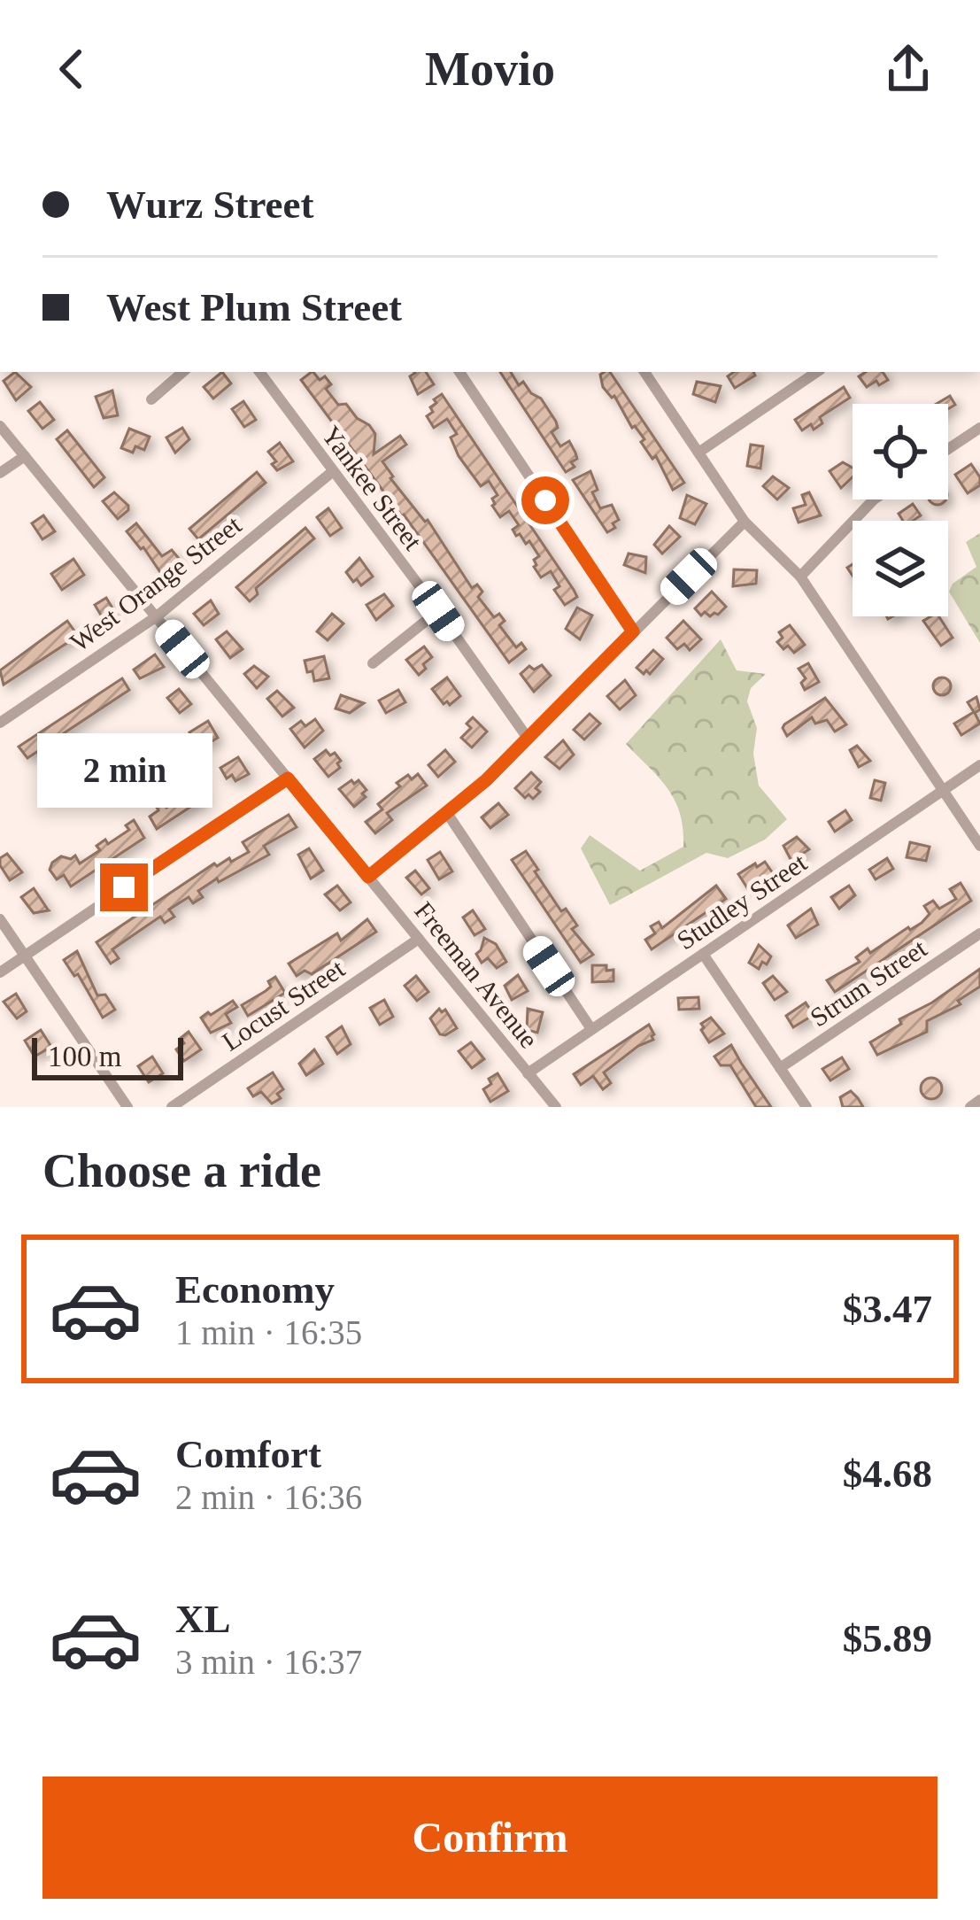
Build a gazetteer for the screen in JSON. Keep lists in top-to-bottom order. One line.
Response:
{"streets":{"street":["Yankee Street","West Orange Street","Studley Street","Freeman Avenue","Strum Street","Locust Street"]},"crossings":[["Yankee Street","West Orange Street"],["West Orange Street","Freeman Avenue"],["Studley Street","Freeman Avenue"],["Freeman Avenue","Locust Street"]],"scale_bar":"100 m","page":{"header":"Movio","banner":["Wurz Street","West Plum Street"],"bubble":"2 min","scale":"100 m","heading":"Choose a ride","list":[{"name":"Economy","note":"1 min · 16:35","value":"$3.47"},{"name":"Comfort","note":"2 min · 16:36","value":"$4.68"},{"name":"XL","note":"3 min · 16:37","value":"$5.89"}],"buttons":"Confirm"}}
